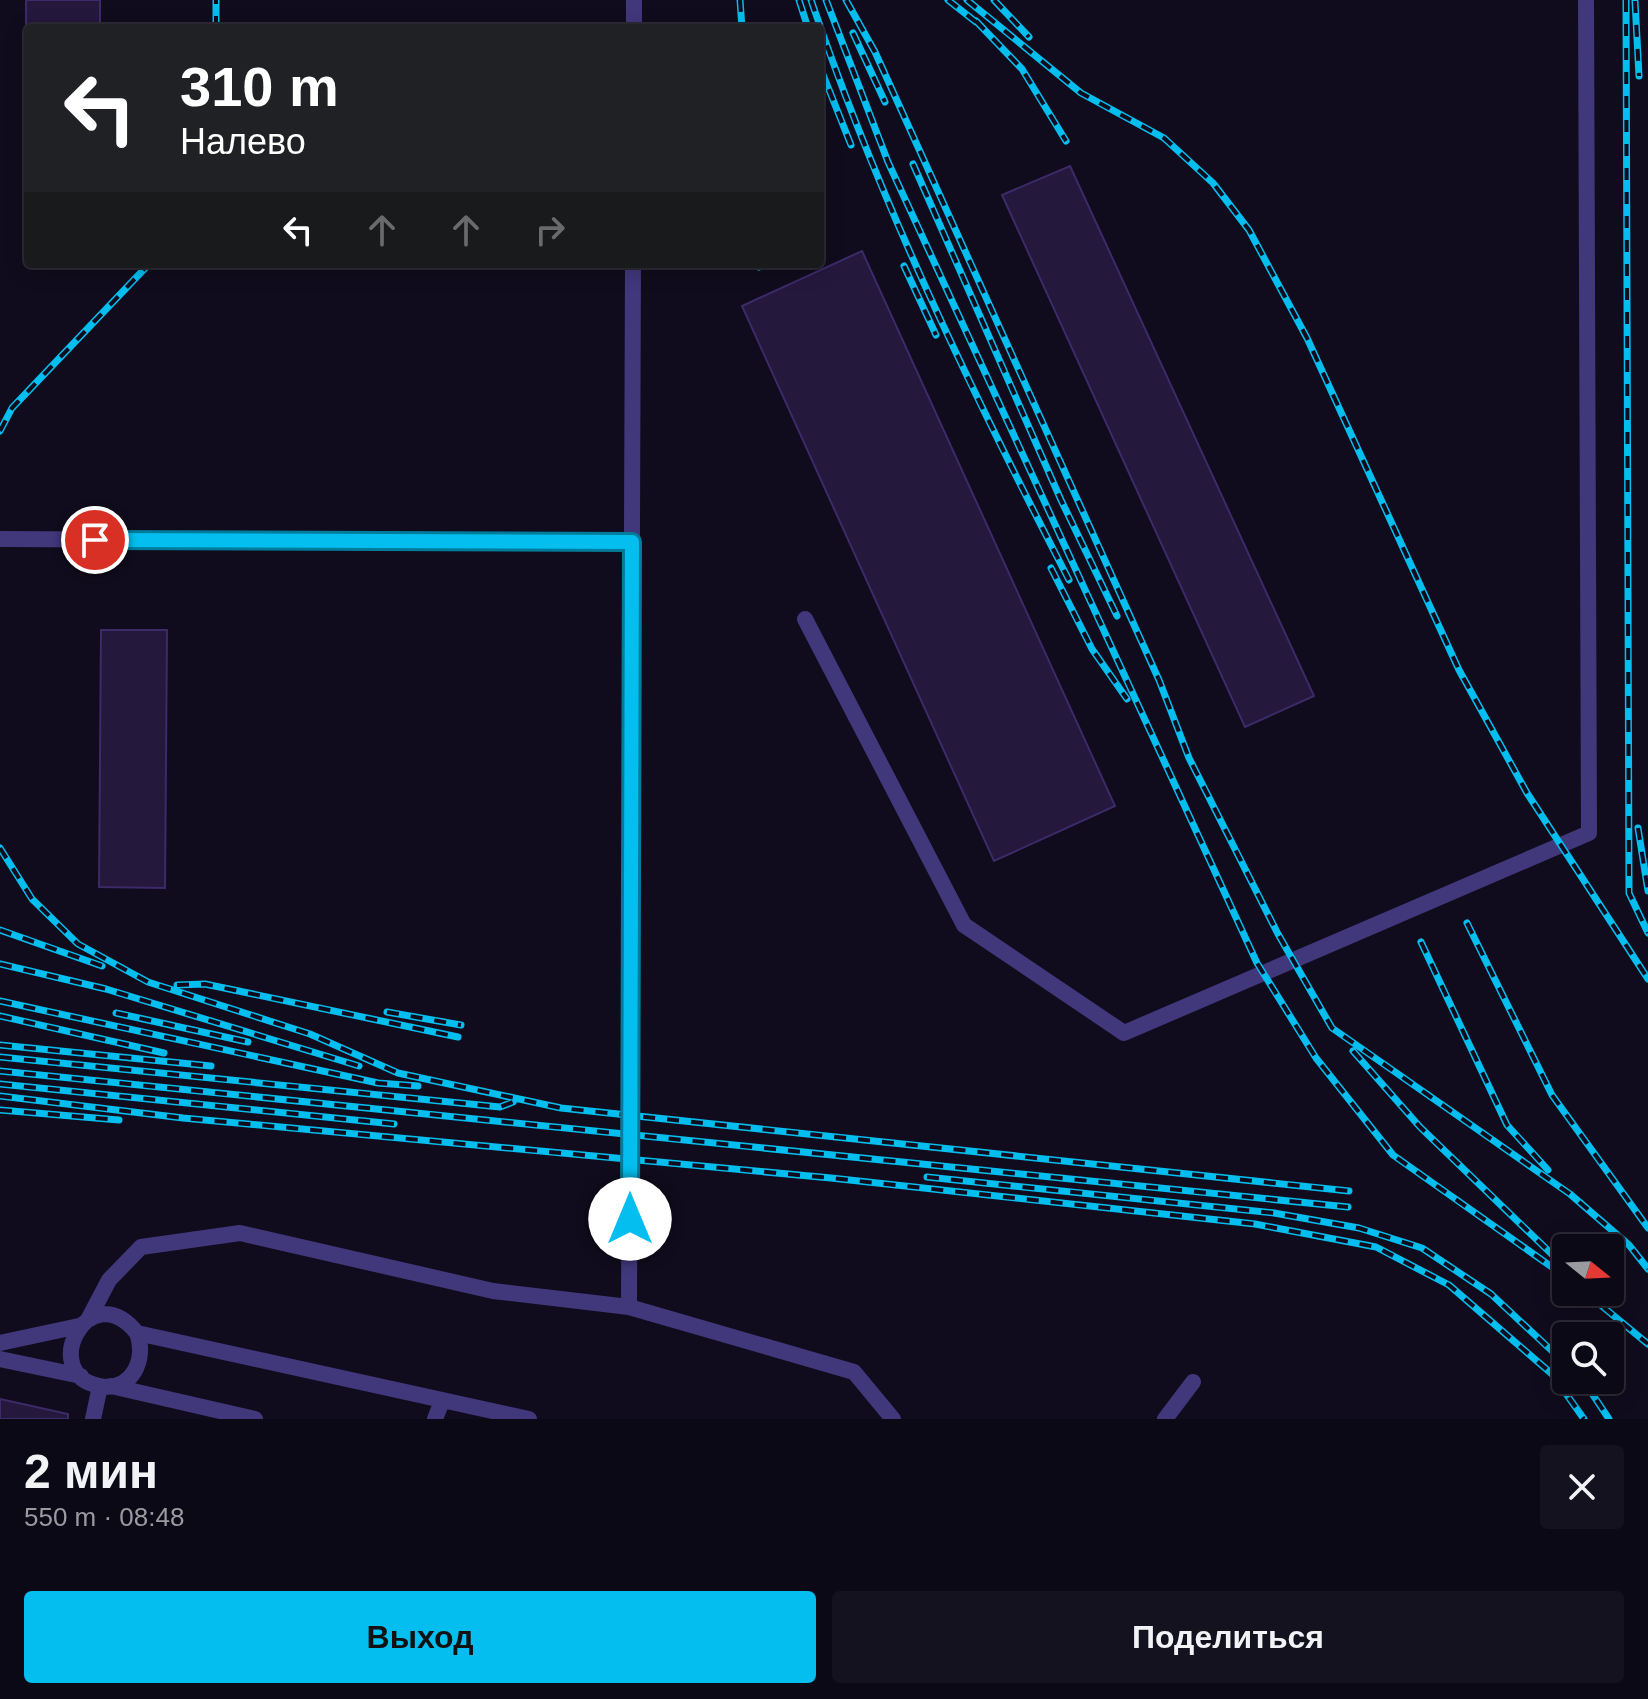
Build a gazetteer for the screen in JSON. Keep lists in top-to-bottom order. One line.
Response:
{"north":"right","page":{"turn":["310 m","Налево"],"heading":["2 мин","550 m · 08:48"],"buttons":["Выход","Поделиться"]}}
